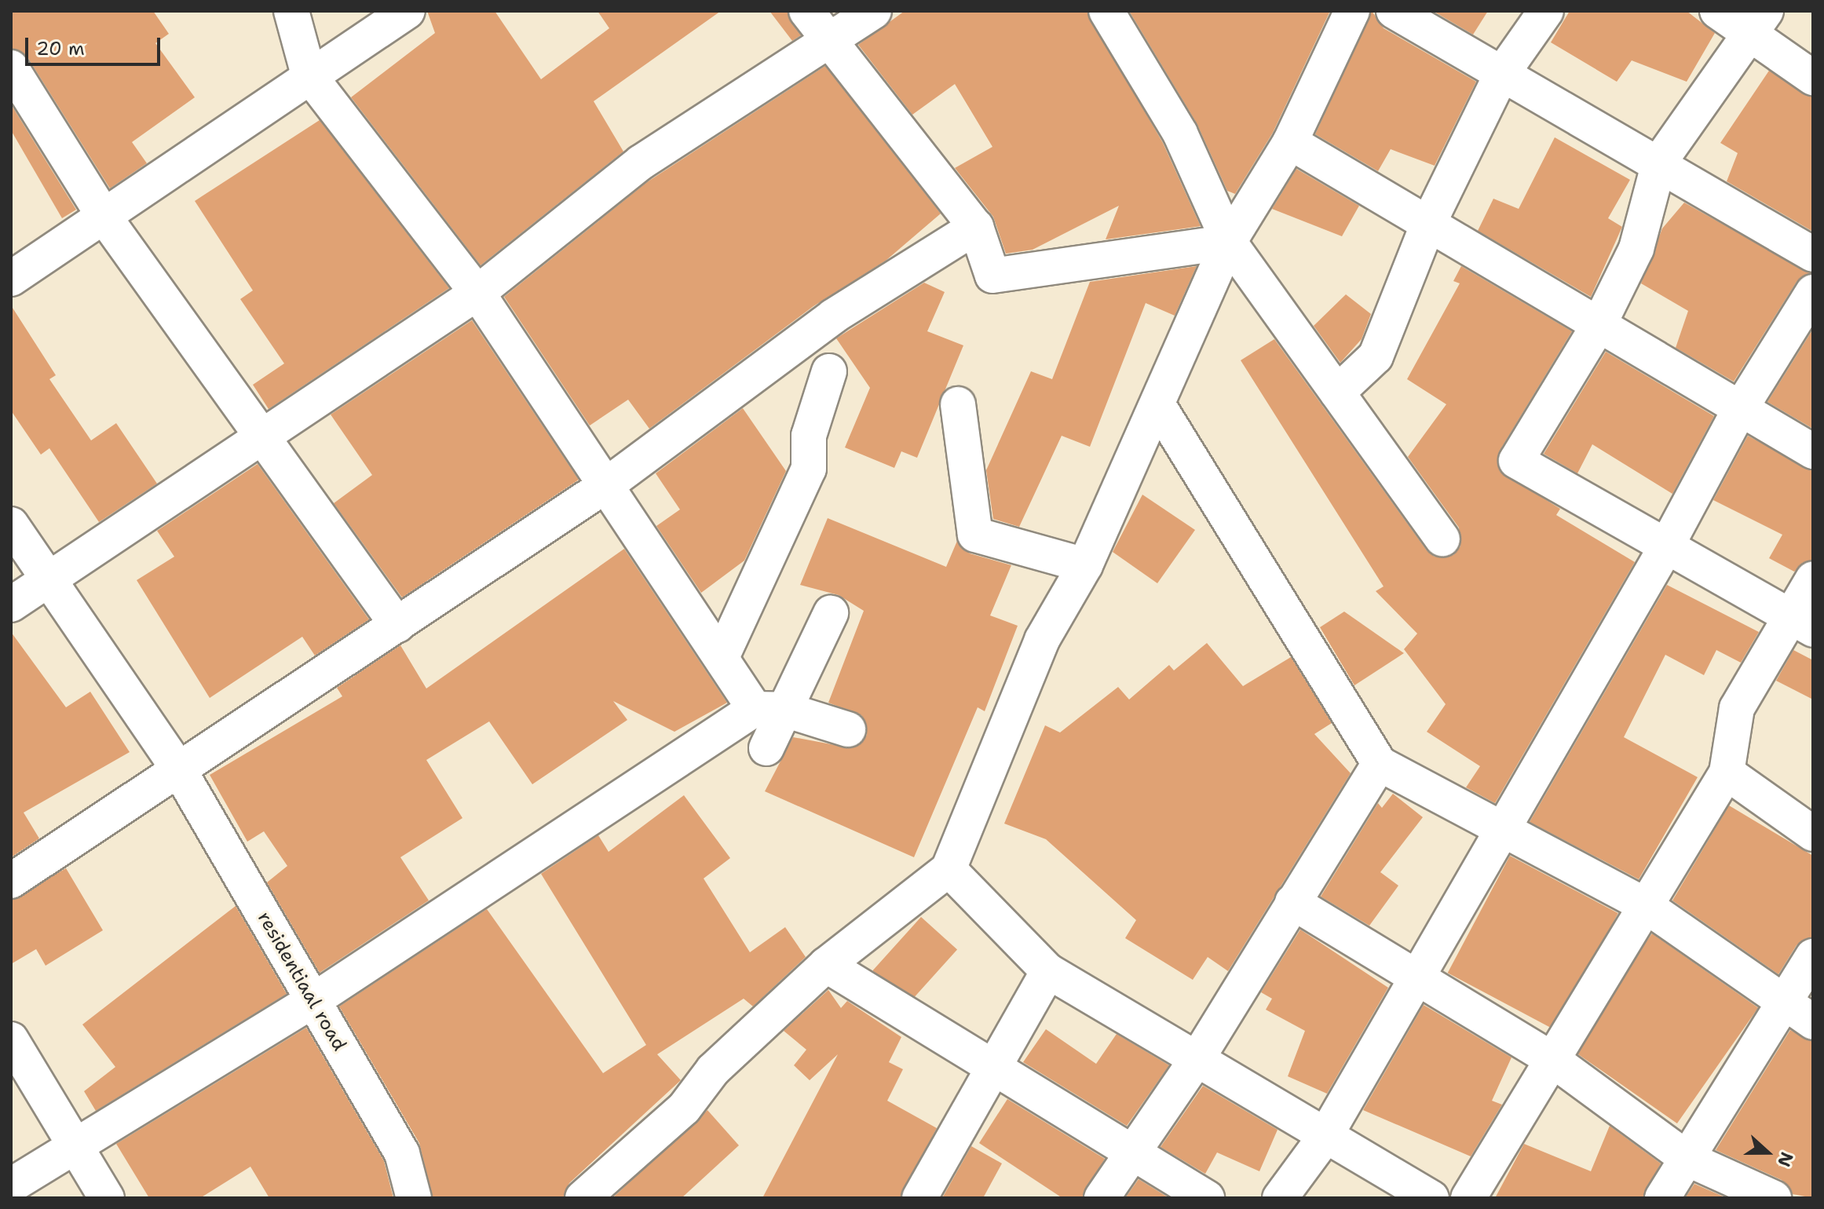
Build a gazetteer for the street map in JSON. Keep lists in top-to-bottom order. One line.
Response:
{"streets":{"street":["residentiaal road"]},"scale_bar":"20 m","north":"right"}
